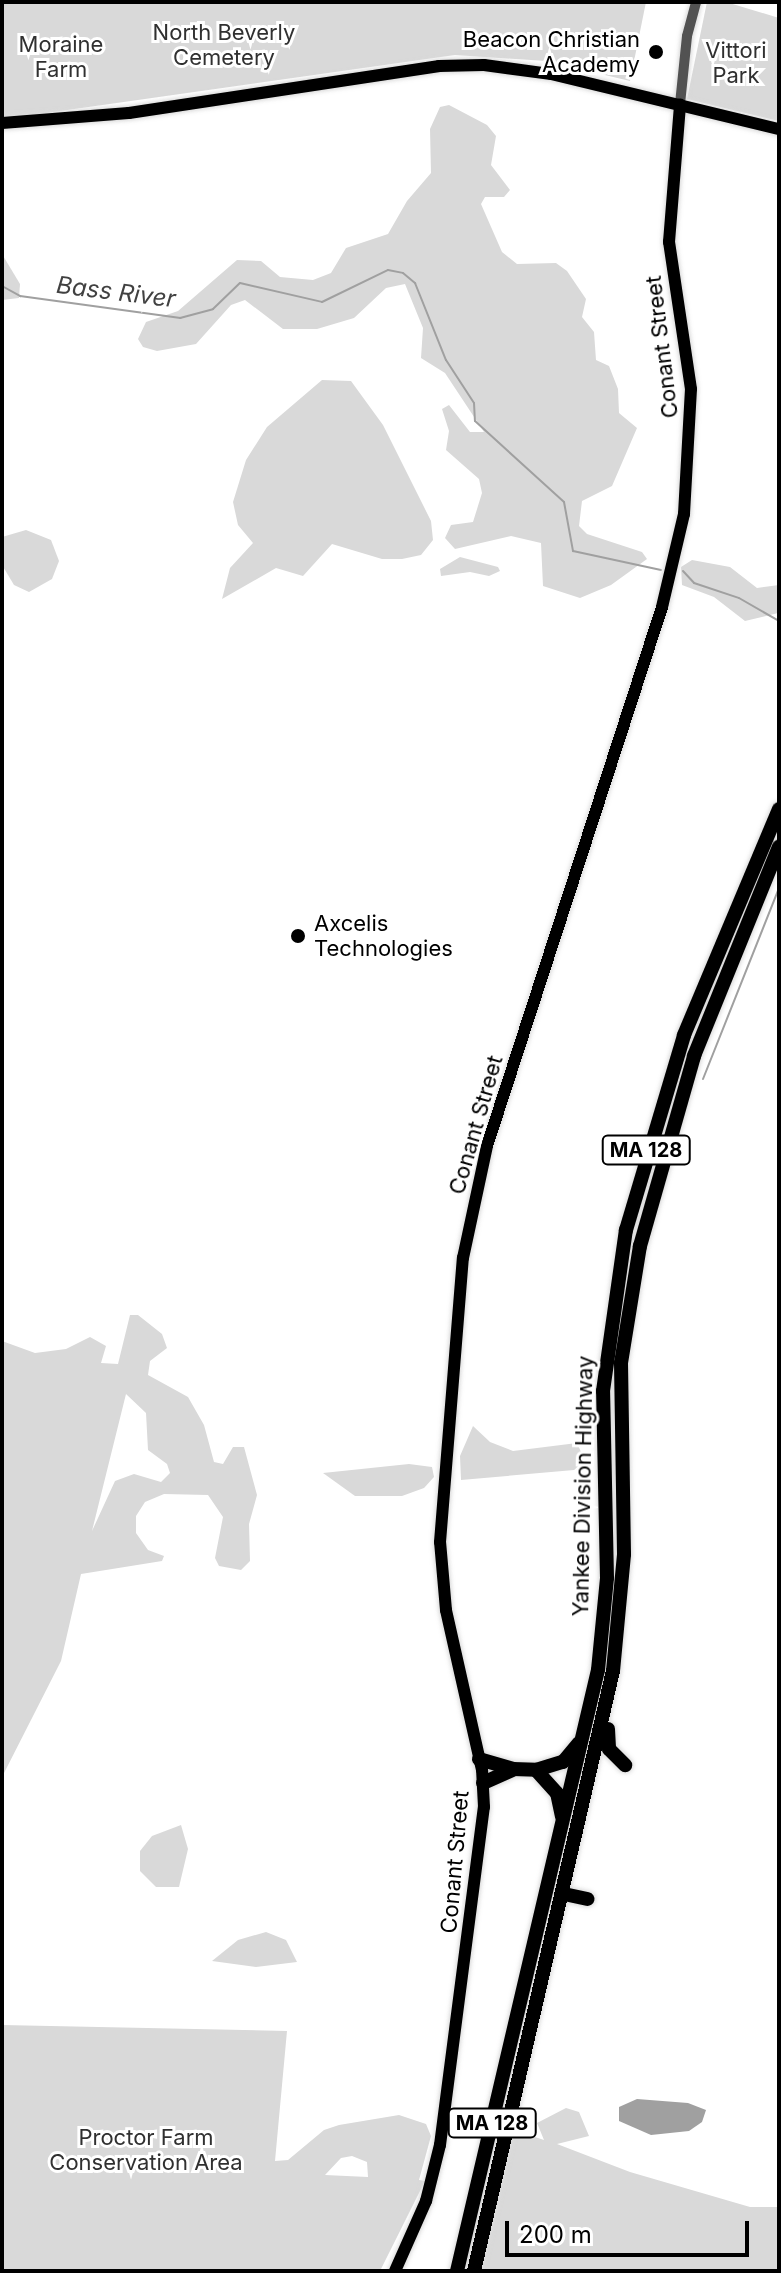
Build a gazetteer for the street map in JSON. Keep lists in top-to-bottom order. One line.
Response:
{"streets":{"highway":["MA 128","Yankee Division Highway"],"main road":["Conant Street"]},"water":["Bass River"],"parks":["North Beverly Cemetery","Moraine Farm","Vittori Park","Proctor Farm Conservation Area"],"places":["Beacon Christian Academy","Axcelis Technologies"],"scale_bar":"200 m"}
